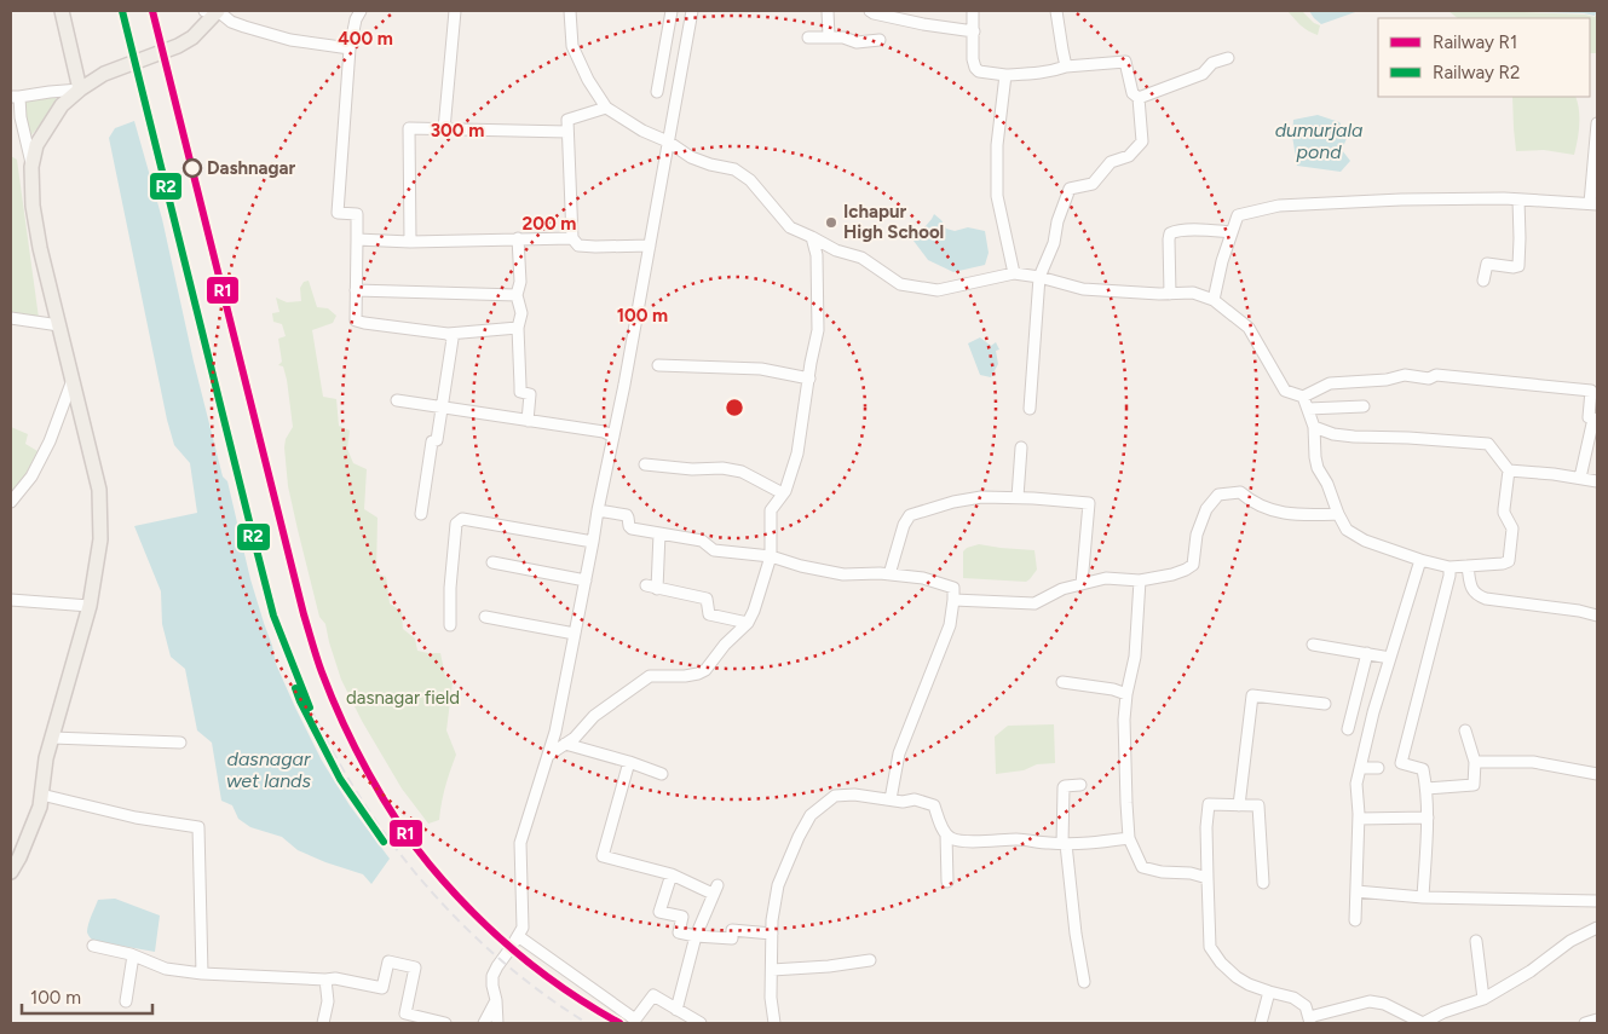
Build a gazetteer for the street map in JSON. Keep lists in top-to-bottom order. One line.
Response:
{"water":["dumurjala pond","dasnagar wet lands"],"parks":["dasnagar field"],"places":["Dashnagar","Ichapur High School"],"lines":["rail line R1","rail line R2"],"legend":["Railway R1","Railway R2"],"scale_bar":"100 m","rings":["400 m","300 m","200 m","100 m"]}
